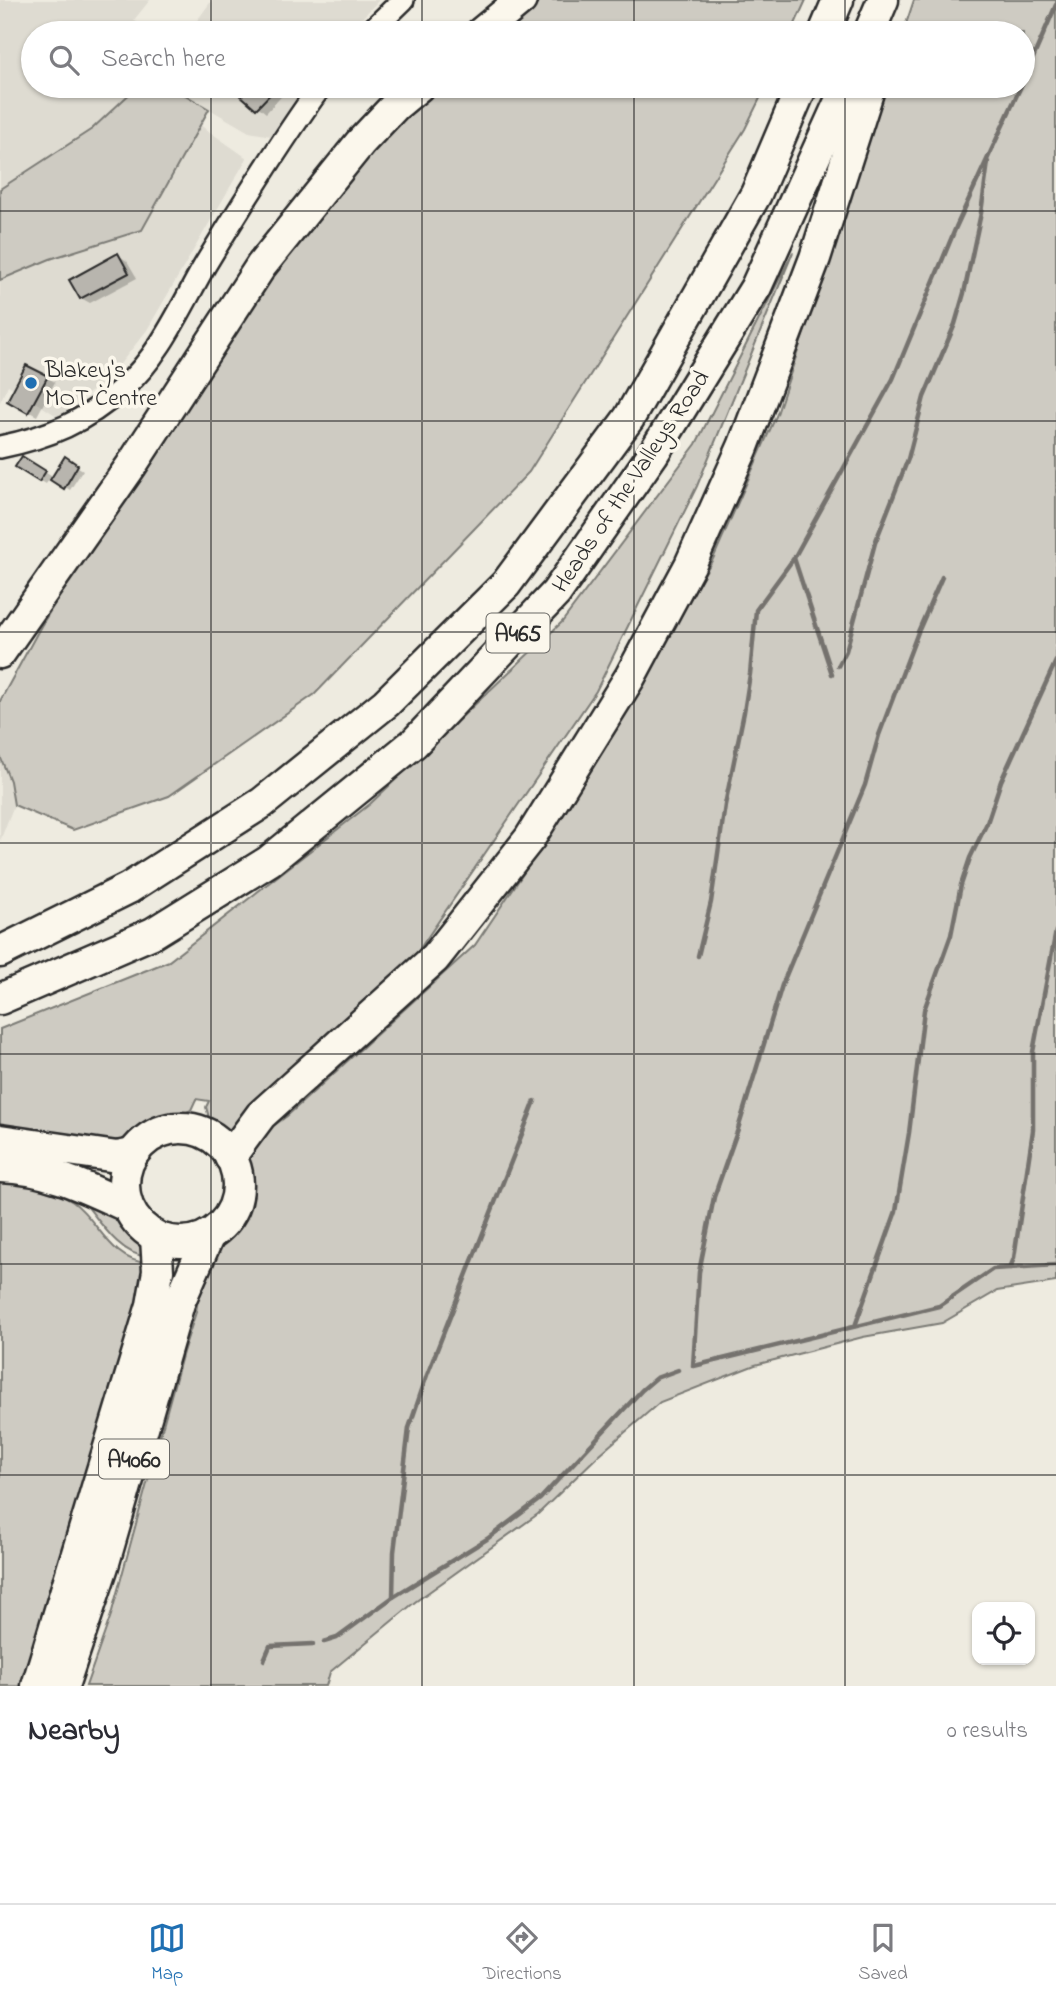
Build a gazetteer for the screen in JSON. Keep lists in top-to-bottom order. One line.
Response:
{"streets":{"highway":["Heads of the Valleys Road","A465","A4060"]},"places":["Blakey's MOT Centre"],"page":{"search":"Search here","heading":["Nearby","0 results"],"nav":["Map","Directions","Saved"]}}
